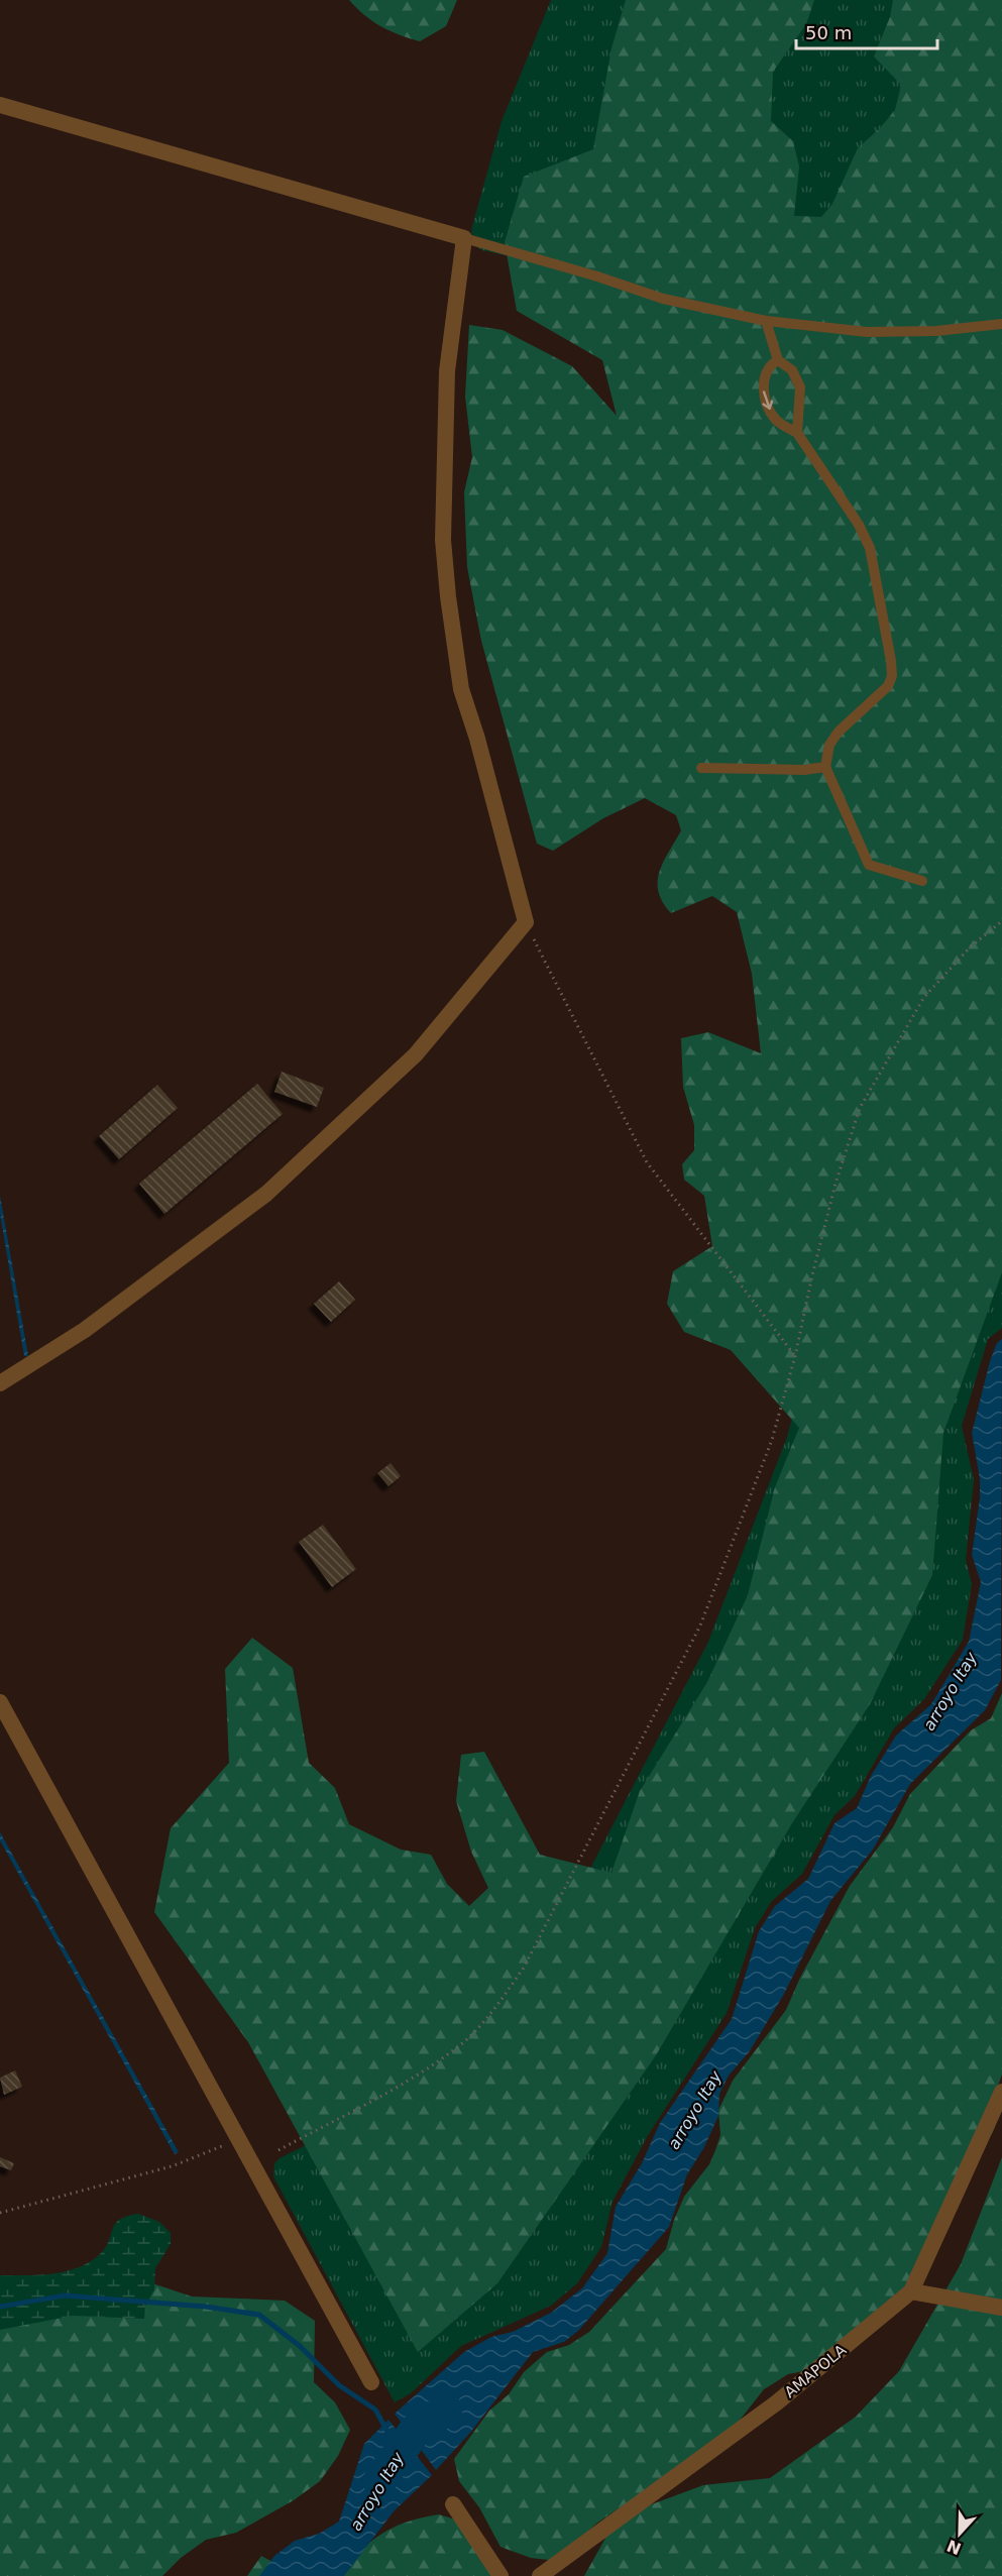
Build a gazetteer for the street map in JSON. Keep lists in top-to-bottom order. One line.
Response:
{"streets":{"street":["AMAPOLA"]},"water":["arroyo Itay"],"scale_bar":"50 m","north":"bottom"}
